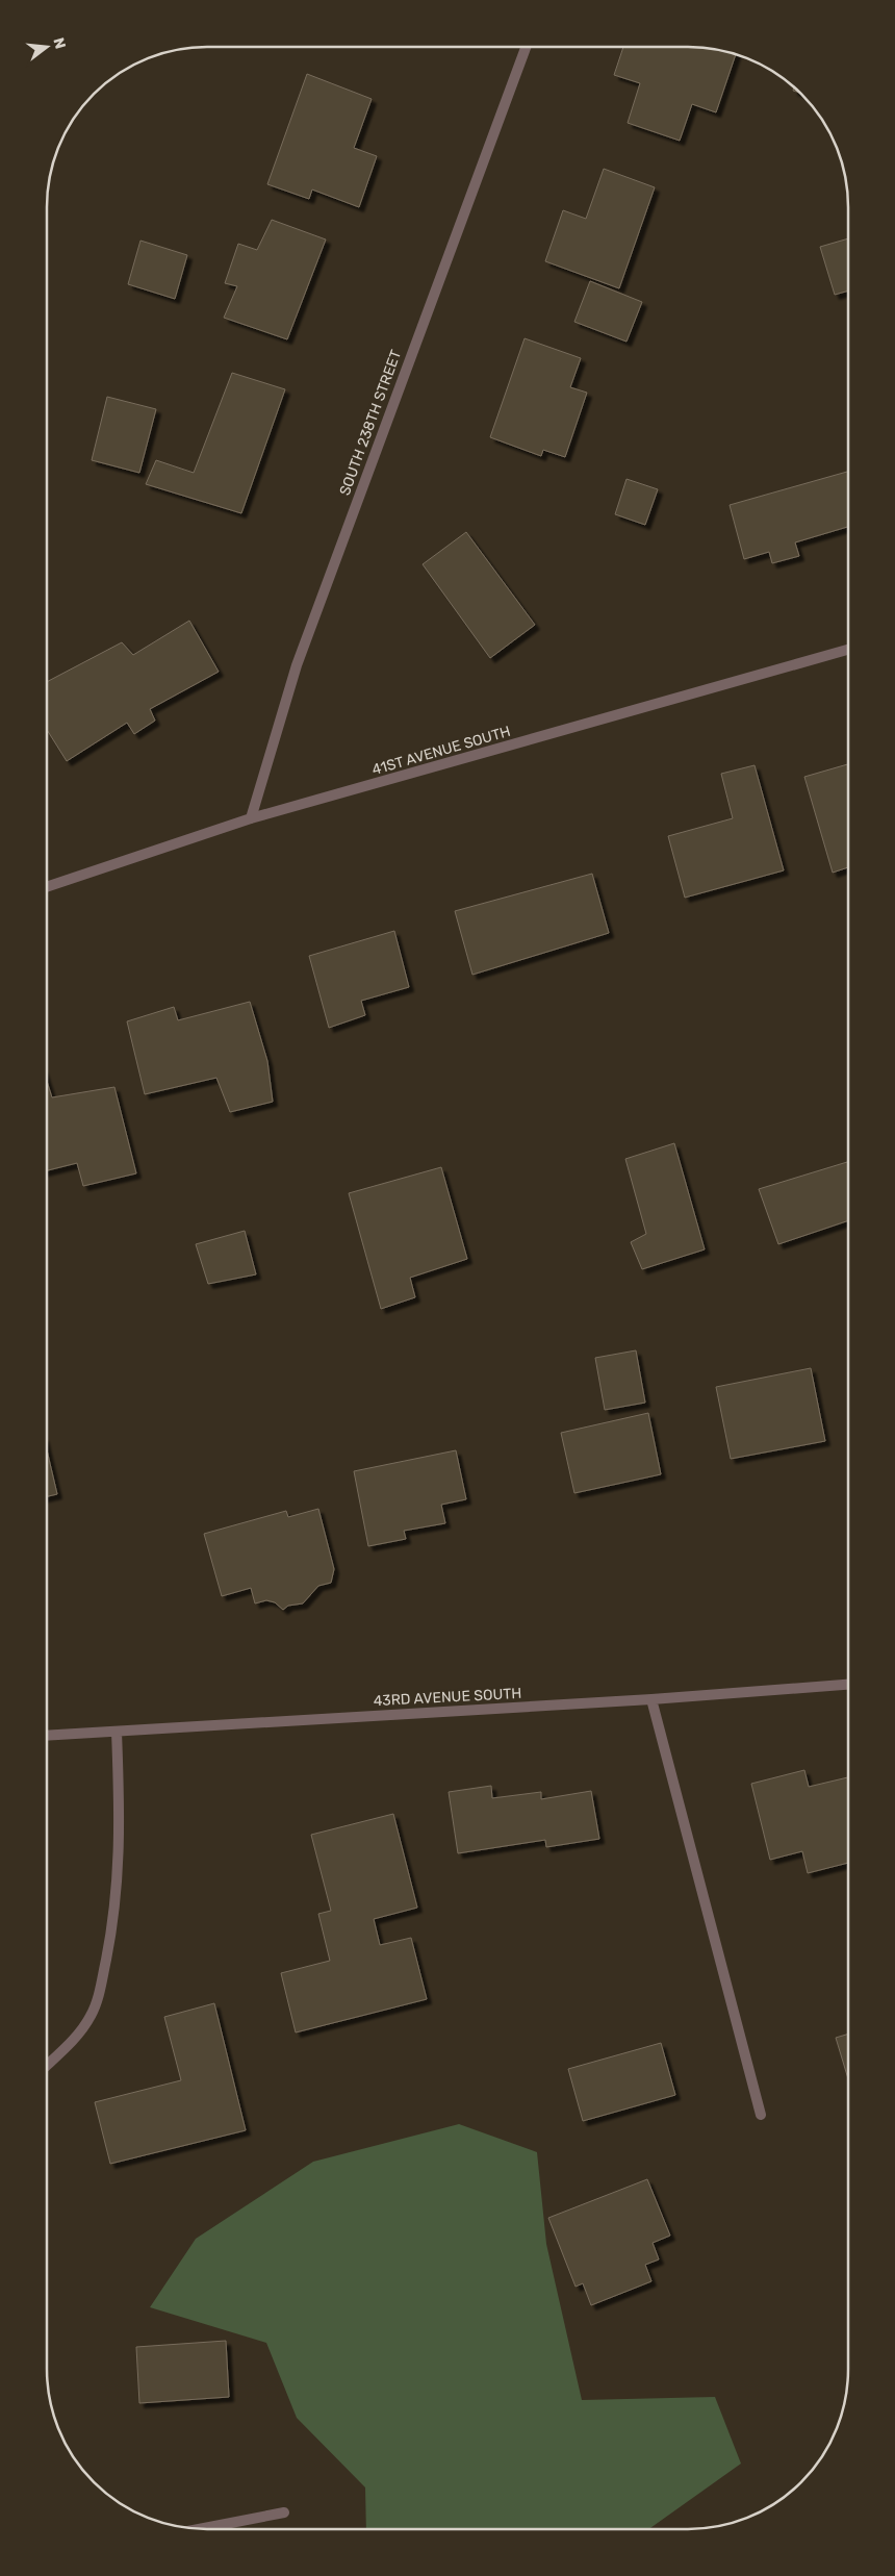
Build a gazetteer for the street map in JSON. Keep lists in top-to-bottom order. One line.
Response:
{"streets":{"street":["SOUTH 238TH STREET","41ST AVENUE SOUTH","43RD AVENUE SOUTH"]},"crossings":[["SOUTH 238TH STREET","41ST AVENUE SOUTH"]],"north":"right"}
